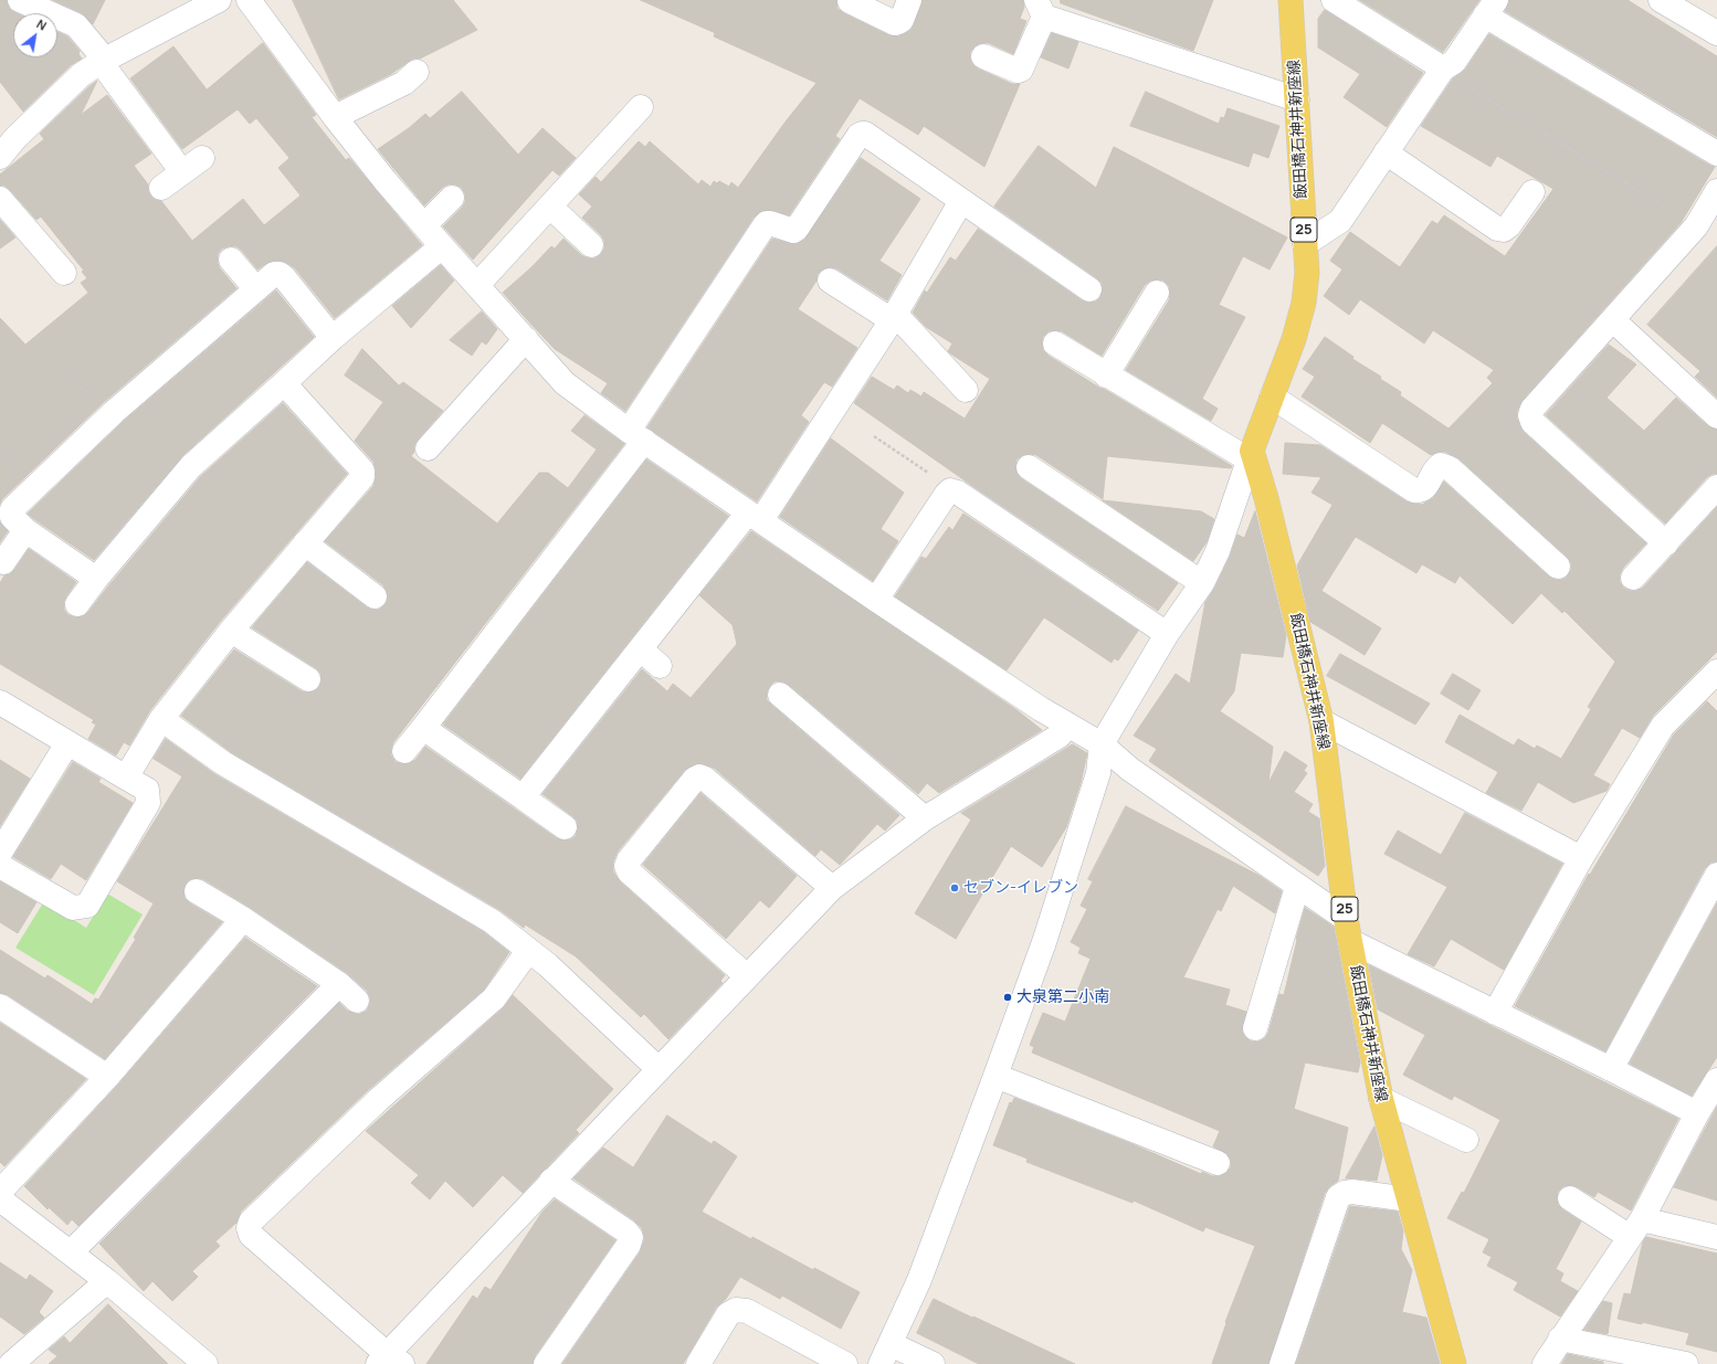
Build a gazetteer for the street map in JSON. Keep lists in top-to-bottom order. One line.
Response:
{"streets":{"main road":["飯田橋石神井新座線","25"]},"places":["セブン-イレブン","大泉第二小南"],"north":"top right"}
